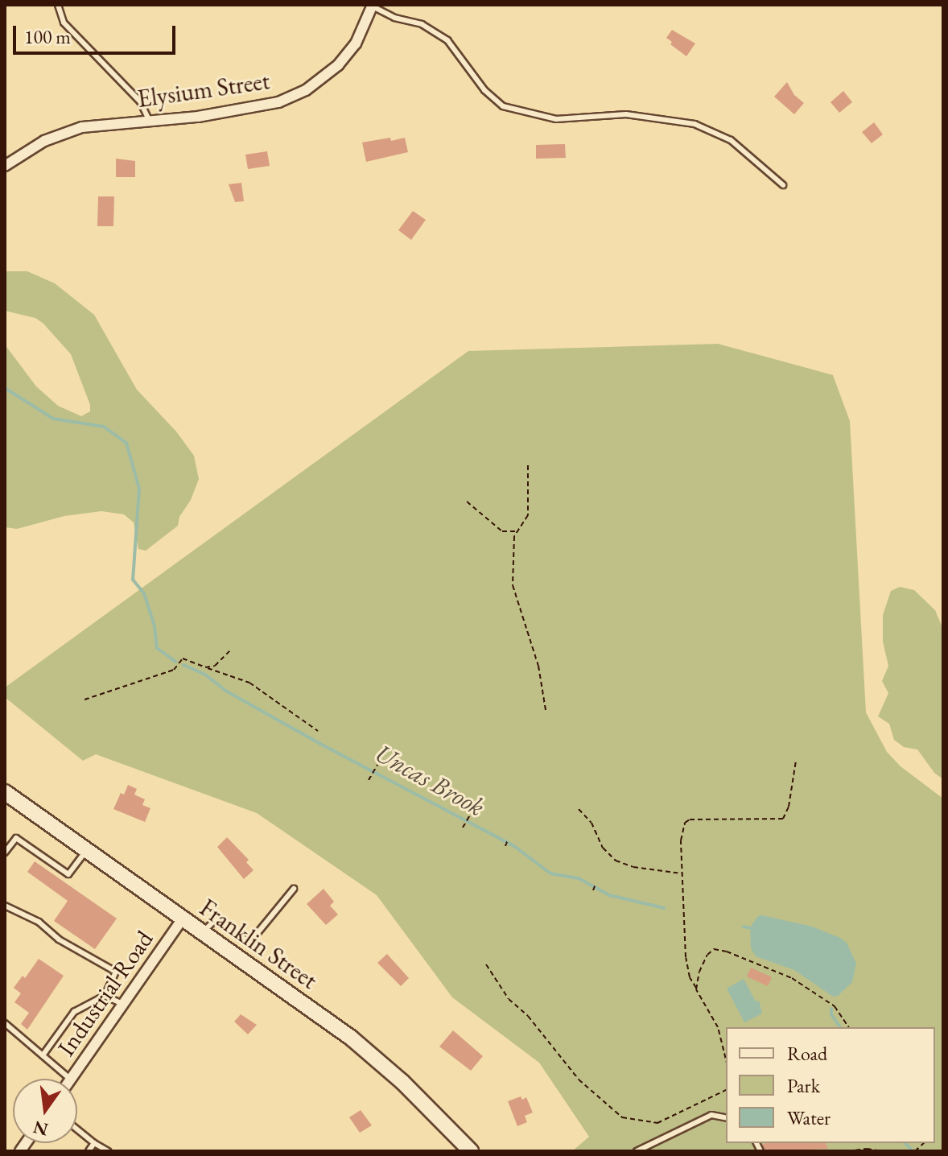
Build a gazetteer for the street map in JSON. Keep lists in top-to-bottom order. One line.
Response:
{"streets":{"main road":["Franklin Street"],"street":["Elysium Street","Industrial Road"]},"crossings":[["Franklin Street","Industrial Road"]],"water":["Uncas Brook"],"legend":["Road","Park","Water"],"scale_bar":"100 m","north":"bottom"}
